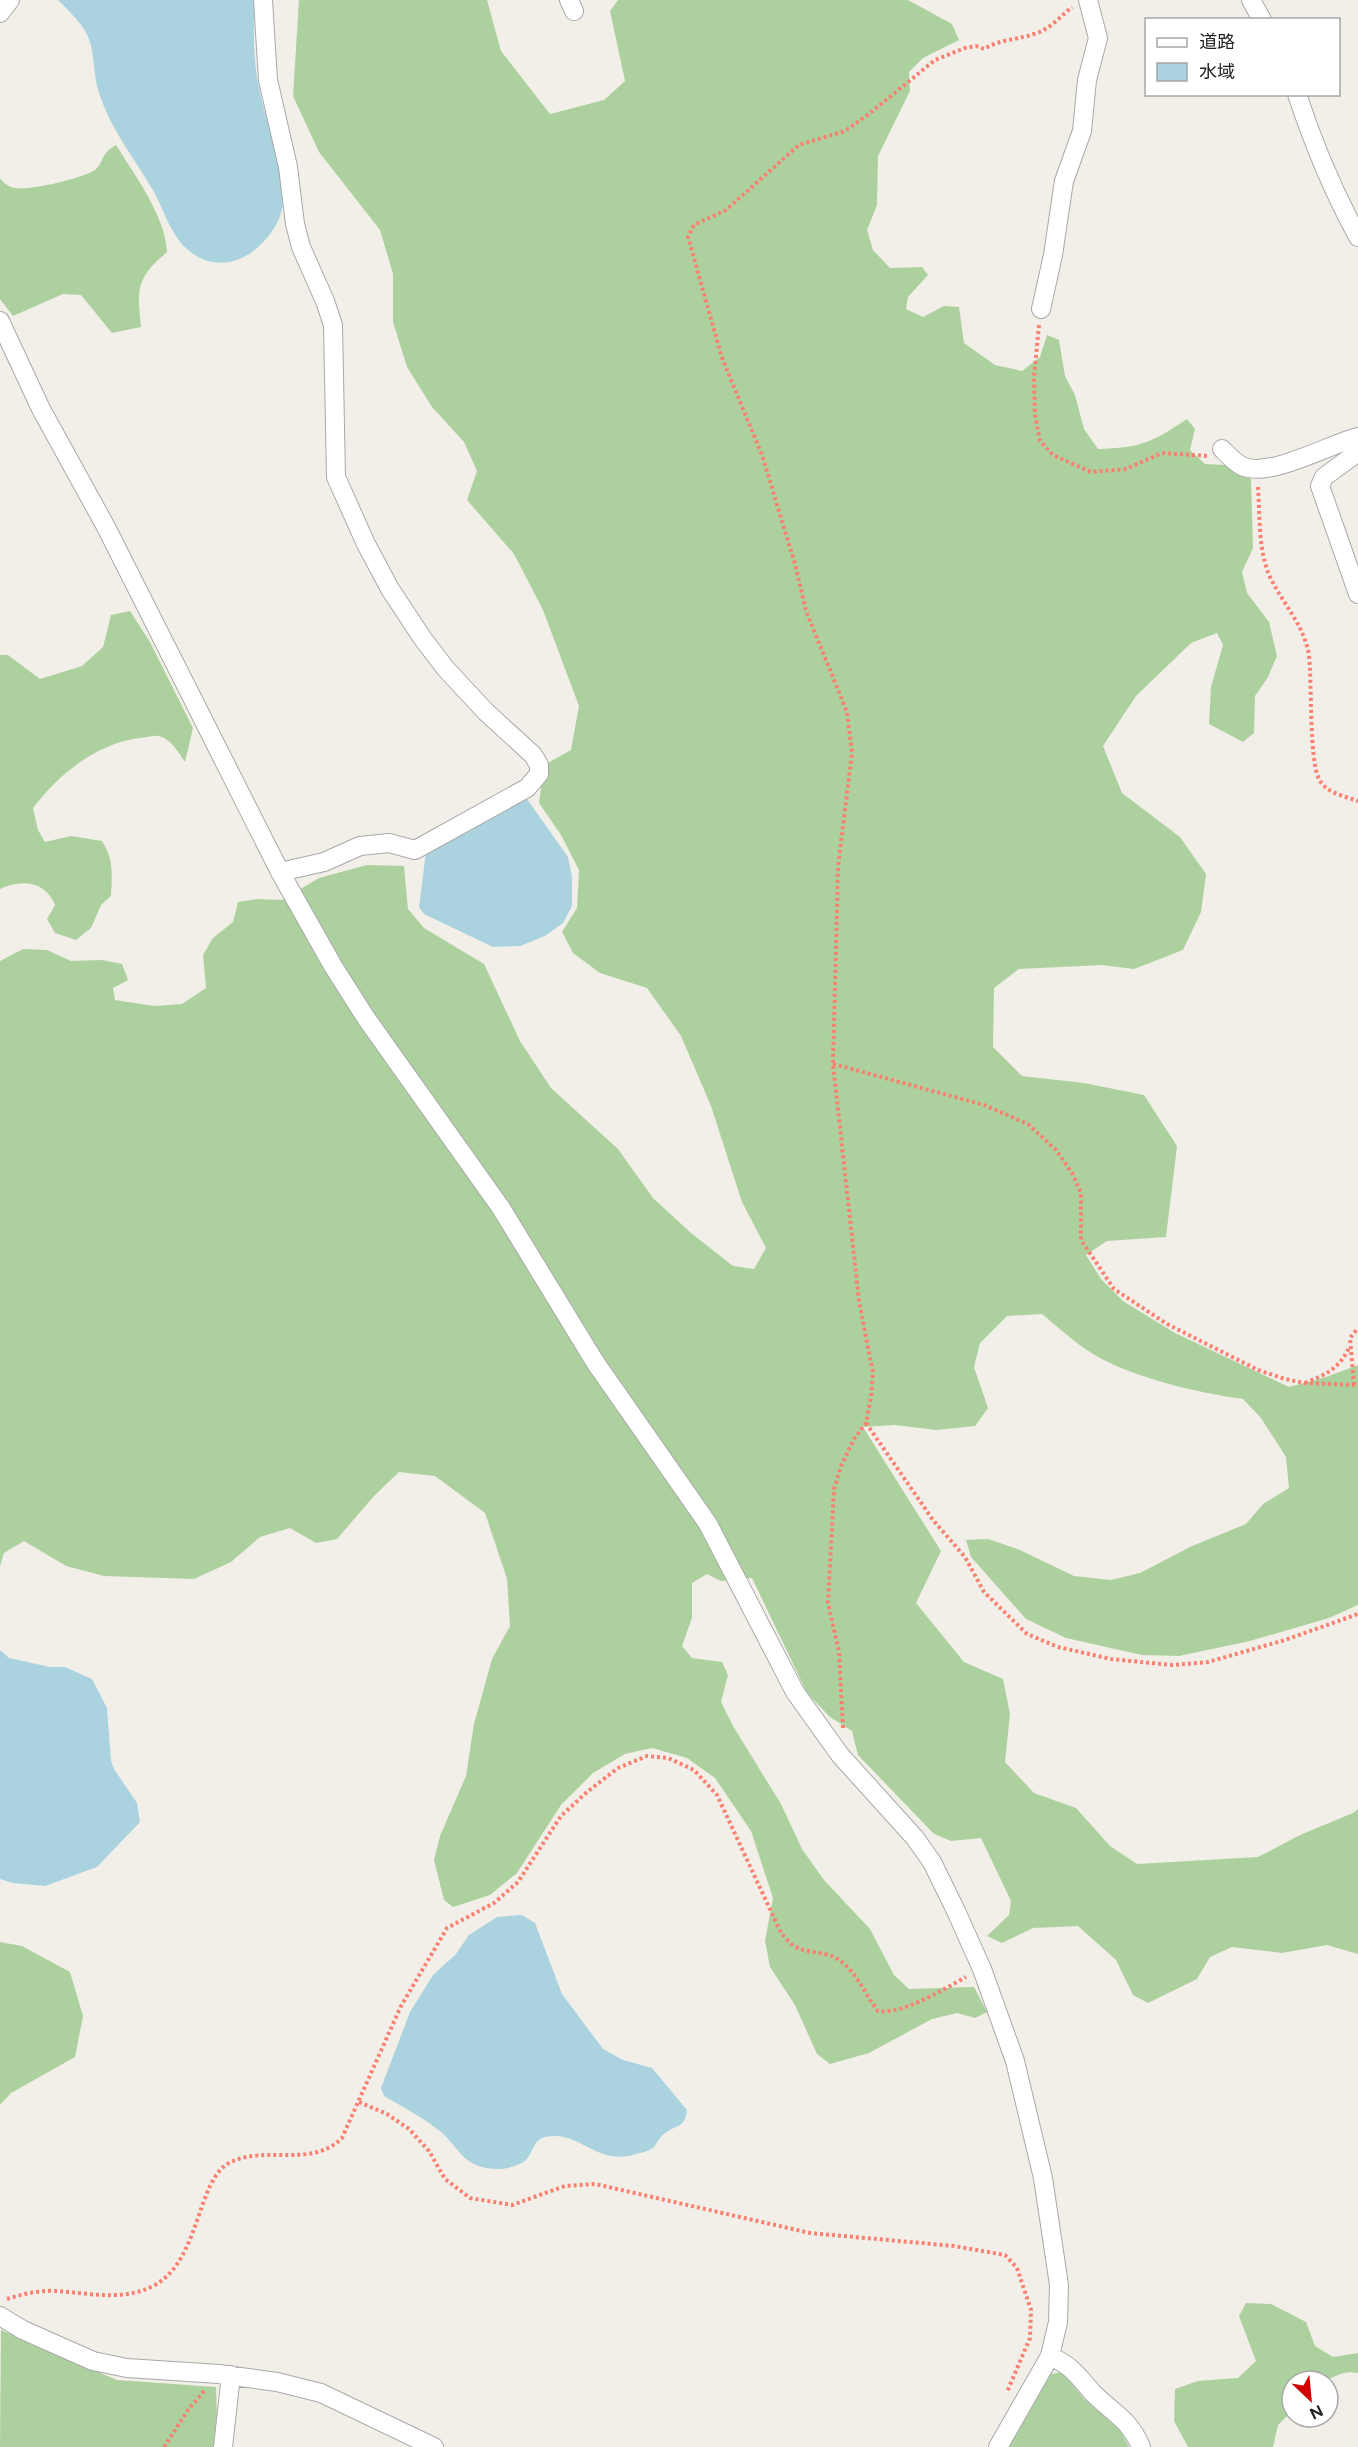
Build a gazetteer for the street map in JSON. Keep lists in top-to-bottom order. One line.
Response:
{"legend":["道路","水域"],"north":"bottom right"}
